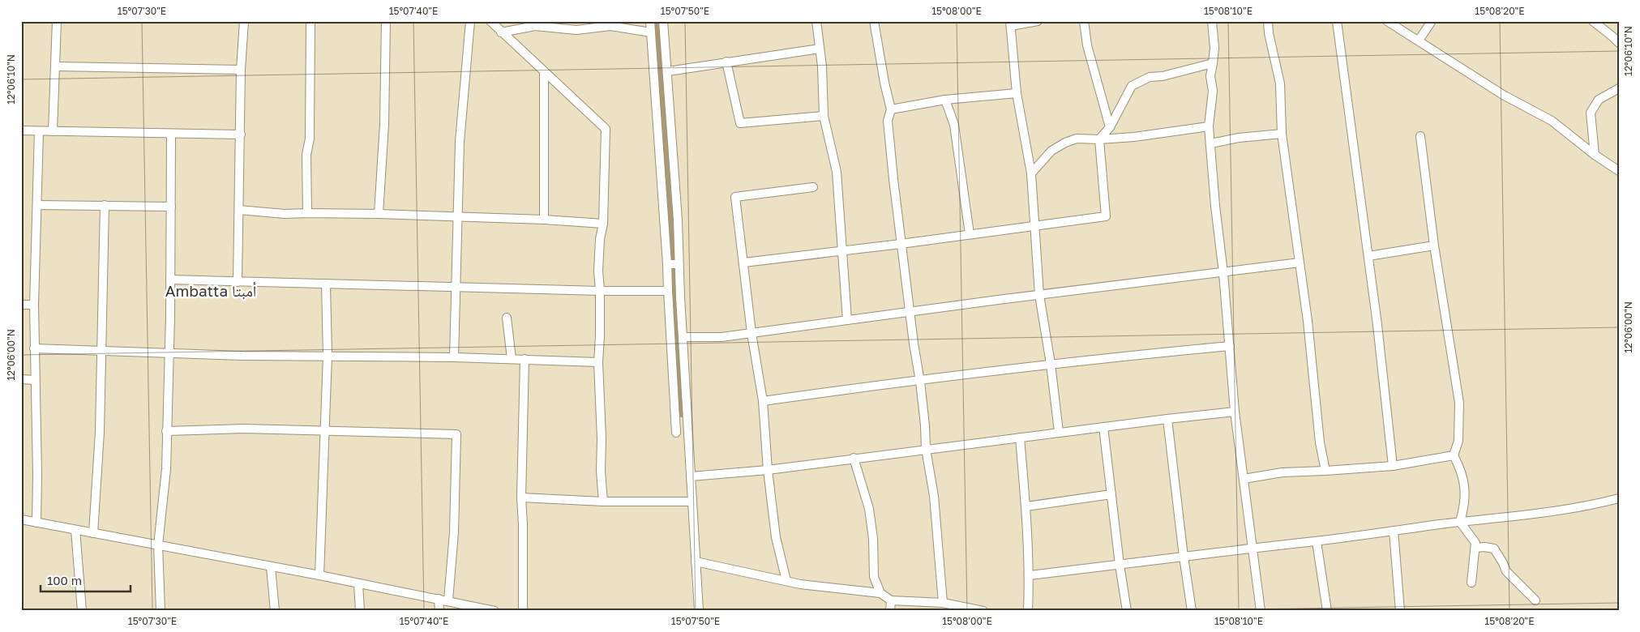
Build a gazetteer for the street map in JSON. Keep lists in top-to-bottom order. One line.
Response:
{"districts":["Ambatta أمبتا"],"scale_bar":"100 m","coordinates":["15°07'30\"E","15°07'40\"E","15°07'50\"E","15°08'00\"E","15°08'10\"E","15°08'20\"E","12°06'10\"N","12°06'00\"N"]}
